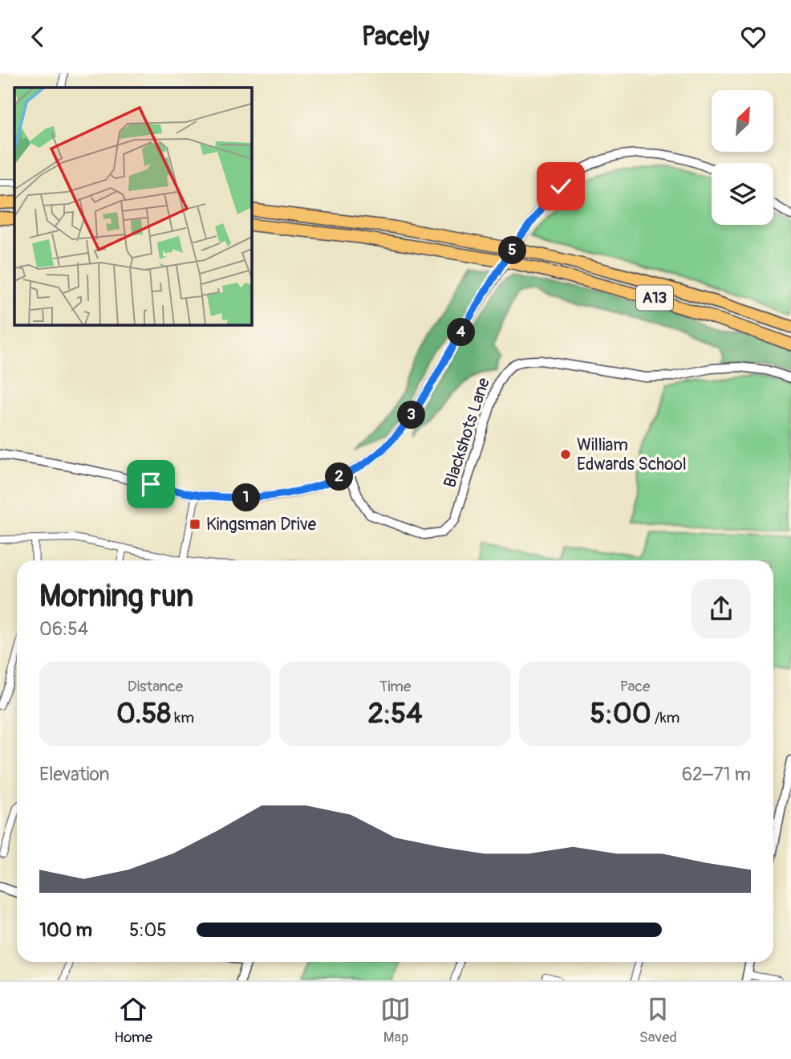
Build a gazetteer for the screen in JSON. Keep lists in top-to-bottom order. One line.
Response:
{"streets":{"highway":["A13"],"street":["Blackshots Lane"]},"places":{"other":["William Edwards School"],"transit":["Kingsman Drive"]},"north":"top right","page":{"header":"Pacely","pins":["5","4","3","2","1"],"heading":["Morning run","06:54"],"stats":[["Distance","0.58 km"],["Time","2:54"],["Pace","5:00 /km"]],"chart":["Elevation","62–71 m"],"list":[{"name":"100 m","note":"5:05"}],"tabs":["Home","Map","Saved"]}}
